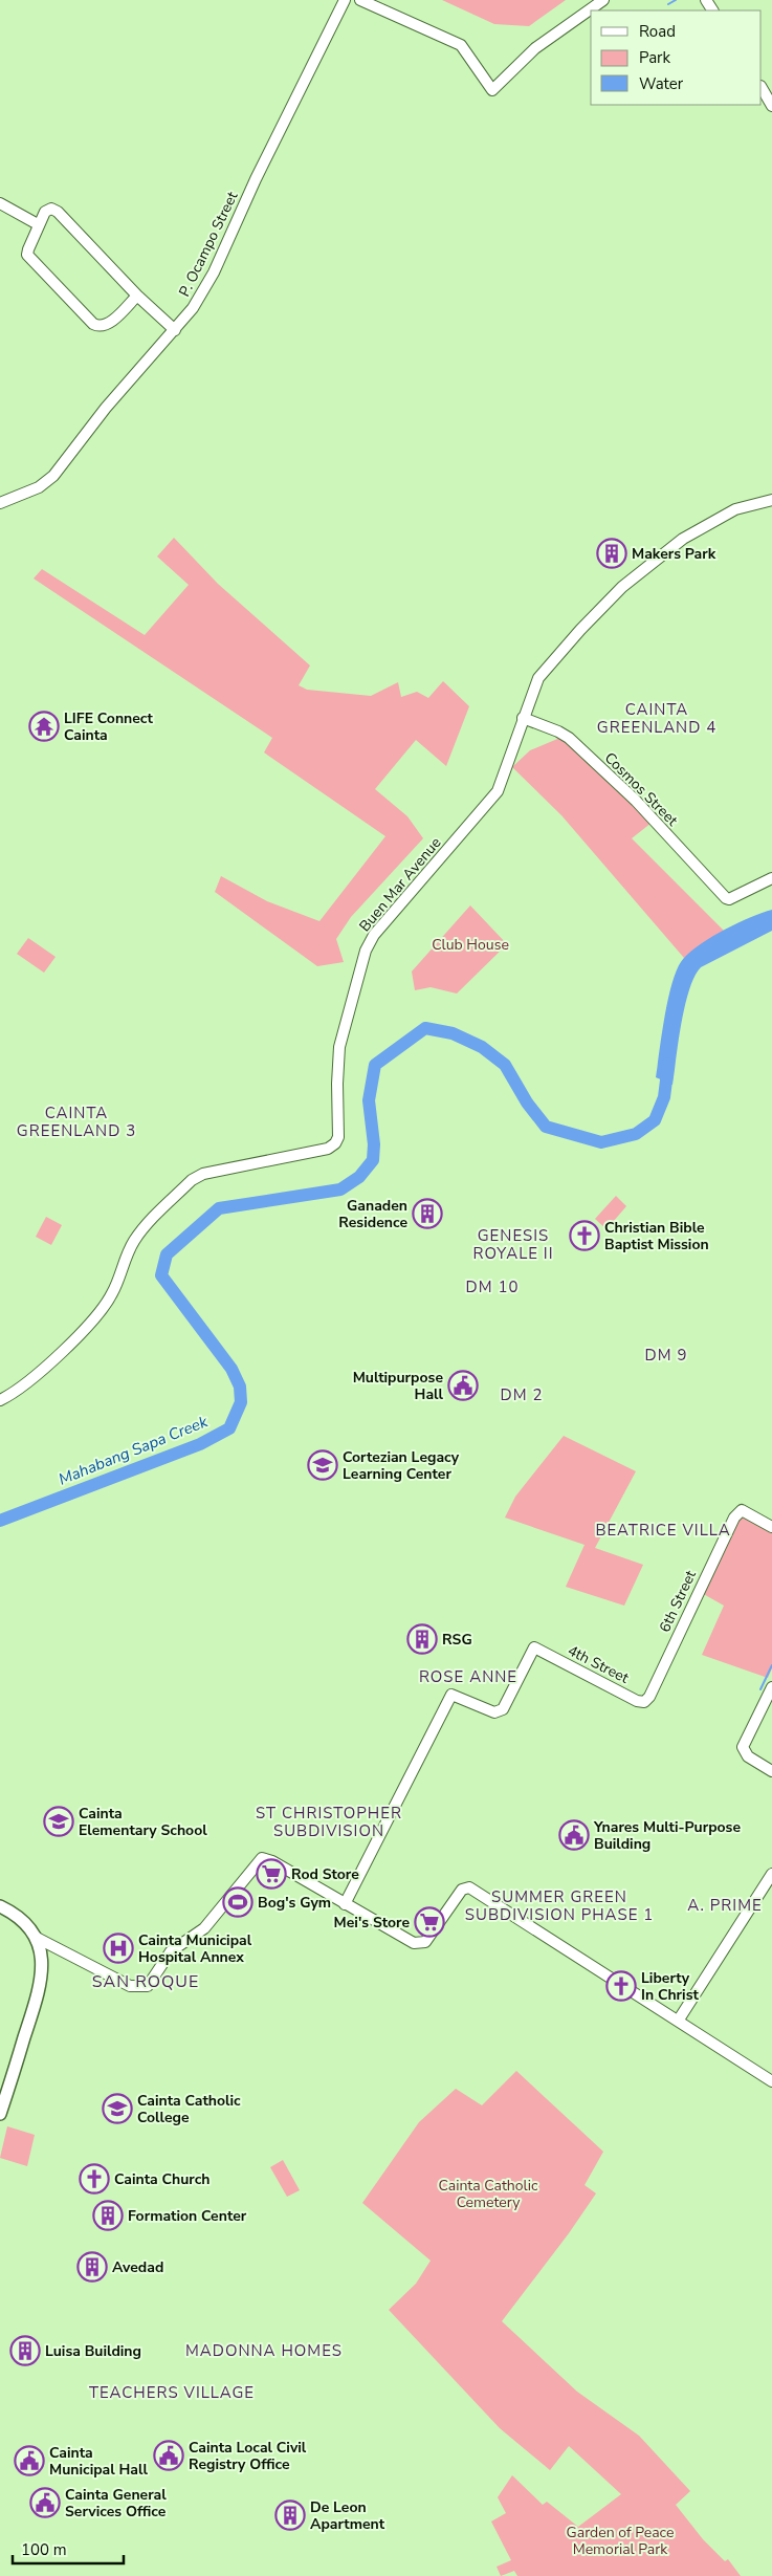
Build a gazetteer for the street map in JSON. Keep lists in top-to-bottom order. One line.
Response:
{"streets":{"street":["P. Ocampo Street","Cosmos Street","Buen Mar Avenue","6th Street","4th Street"]},"crossings":[["Cosmos Street","Buen Mar Avenue"],["6th Street","4th Street"]],"districts":["CAINTA GREENLAND 4","CAINTA GREENLAND 3","GENESIS ROYALE II","DM 10","DM 9","DM 2","BEATRICE VILLA","ROSE ANNE","ST CHRISTOPHER SUBDIVISION","SUMMER GREEN SUBDIVISION PHASE 1","A. PRIME","SAN ROQUE","MADONNA HOMES","TEACHERS VILLAGE"],"water":["Mahabang Sapa Creek"],"parks":["Club House","Cainta Catholic Cemetery","Garden of Peace Memorial Park"],"places":{"building":["Makers Park","Ganaden Residence","RSG","Formation Center","Avedad","Luisa Building","De Leon Apartment"],"temple":["LIFE Connect Cainta"],"church":["Christian Bible Baptist Mission","Liberty In Christ","Cainta Church"],"public building":["Multipurpose Hall","Ynares Multi-Purpose Building","Cainta Local Civil Registry Office","Cainta Municipal Hall","Cainta General Services Office"],"school or university":["Cortezian Legacy Learning Center","Cainta Elementary School","Cainta Catholic College"],"supermarket":["Rod Store","Mei's Store"],"sports":["Bog's Gym"],"hospital":["Cainta Municipal Hospital Annex"]},"legend":["Road","Park","Water"],"scale_bar":"100 m"}
